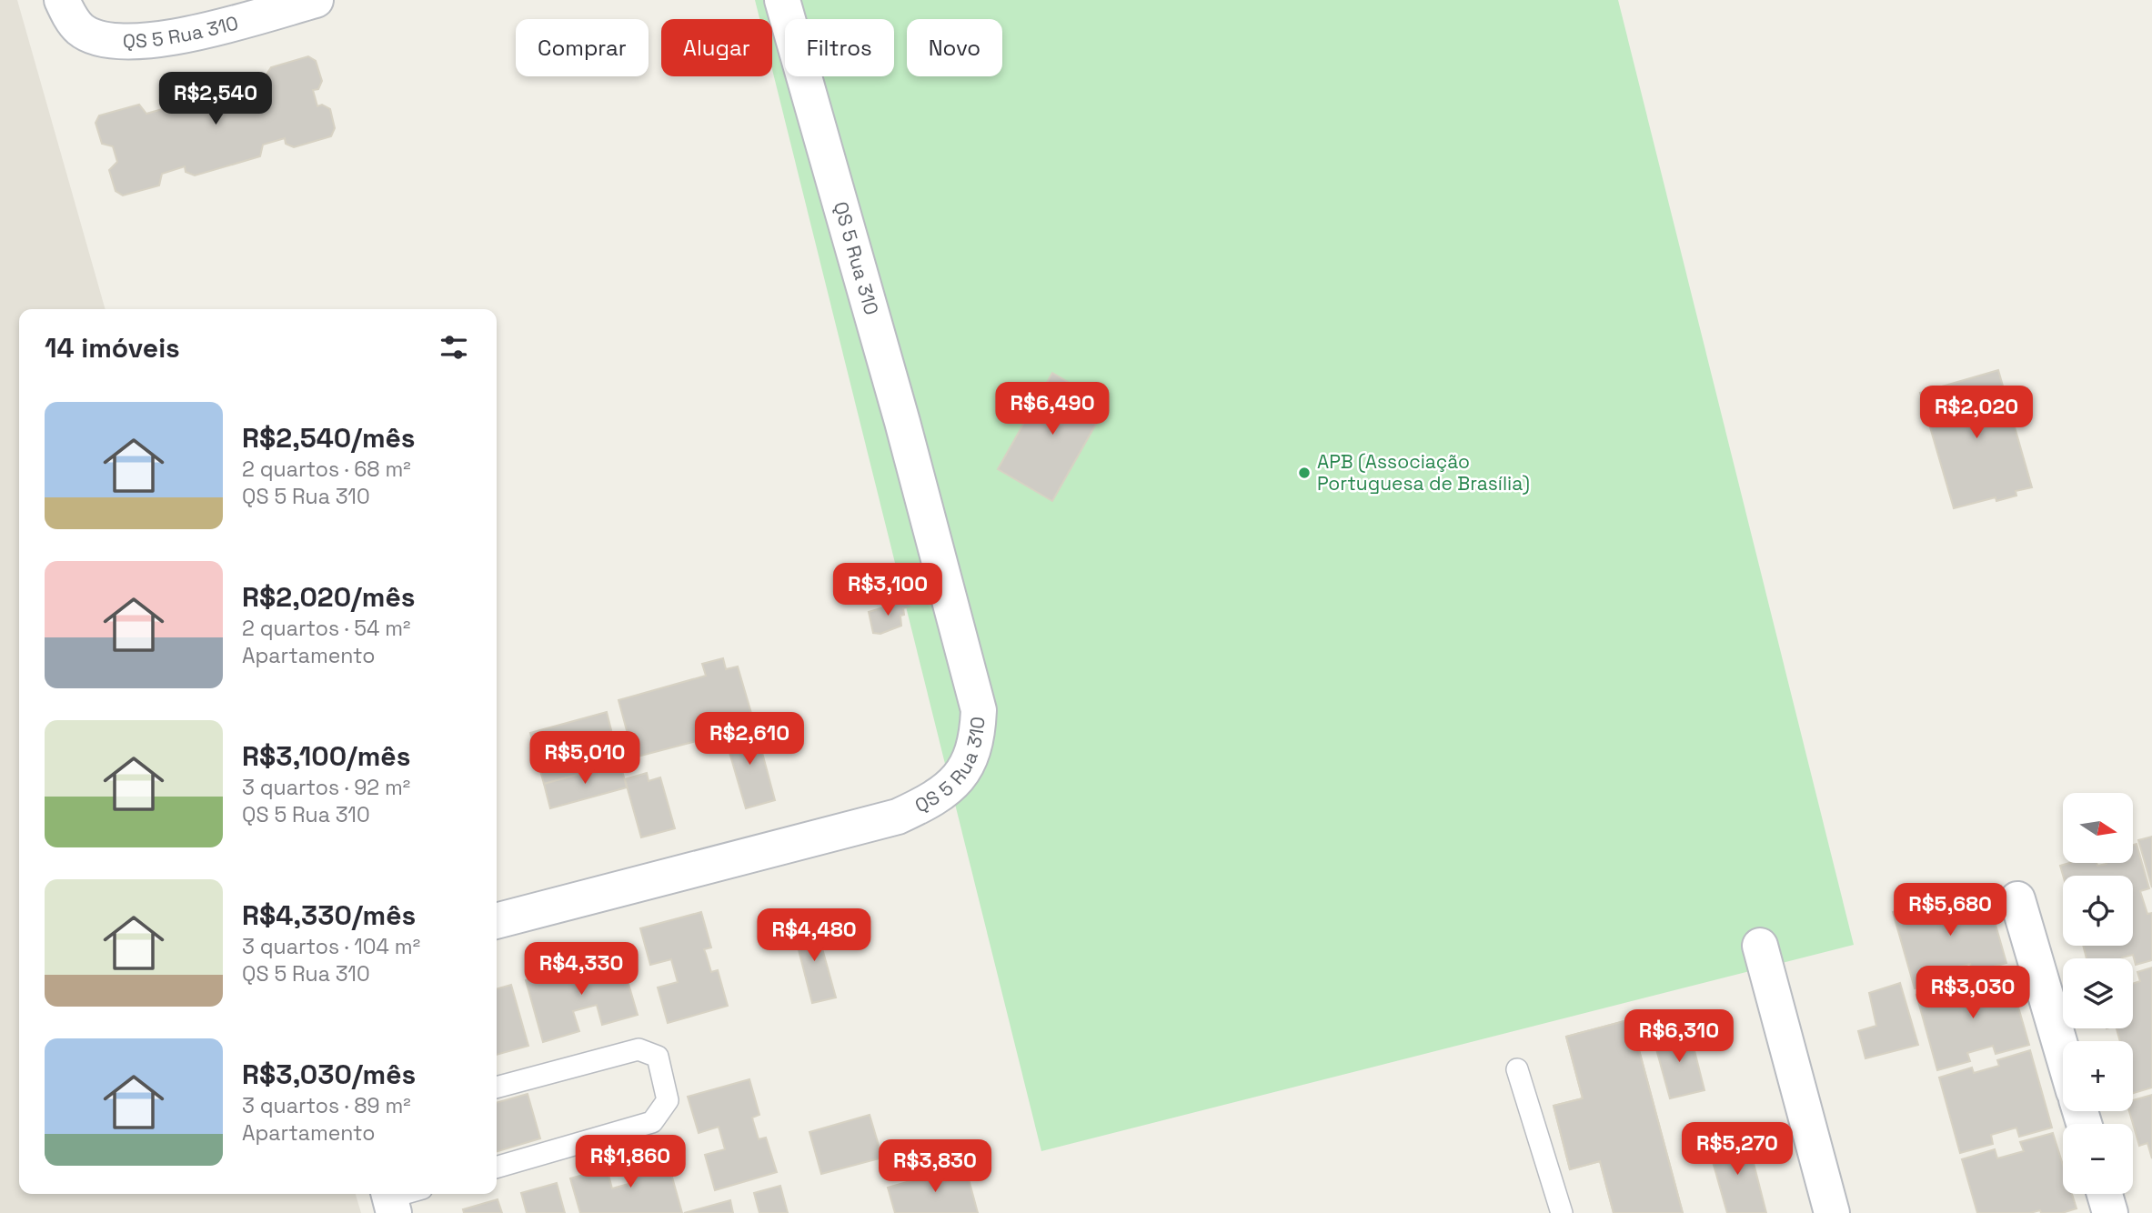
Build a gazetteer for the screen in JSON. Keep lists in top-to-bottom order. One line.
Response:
{"streets":{"street":["QS 5 Rua 310"]},"places":["APB (Associação Portuguesa de Brasília)"],"north":"right","page":{"chip":["Comprar","Alugar","Filtros","Novo"],"price":["R$2,540","R$6,490","R$2,020","R$3,100","R$2,610","R$5,010","R$5,680","R$4,480","R$4,330","R$3,030","R$6,310","R$5,270","R$1,860","R$3,830"],"heading":"14 imóveis","list":[{"name":"R$2,540/mês","note":"2 quartos · 68 m² · QS 5 Rua 310"},{"name":"R$2,020/mês","note":"2 quartos · 54 m² · Apartamento"},{"name":"R$3,100/mês","note":"3 quartos · 92 m² · QS 5 Rua 310"},{"name":"R$4,330/mês","note":"3 quartos · 104 m² · QS 5 Rua 310"},{"name":"R$3,030/mês","note":"3 quartos · 89 m² · Apartamento"}],"map_buttons":["+","−"]}}
